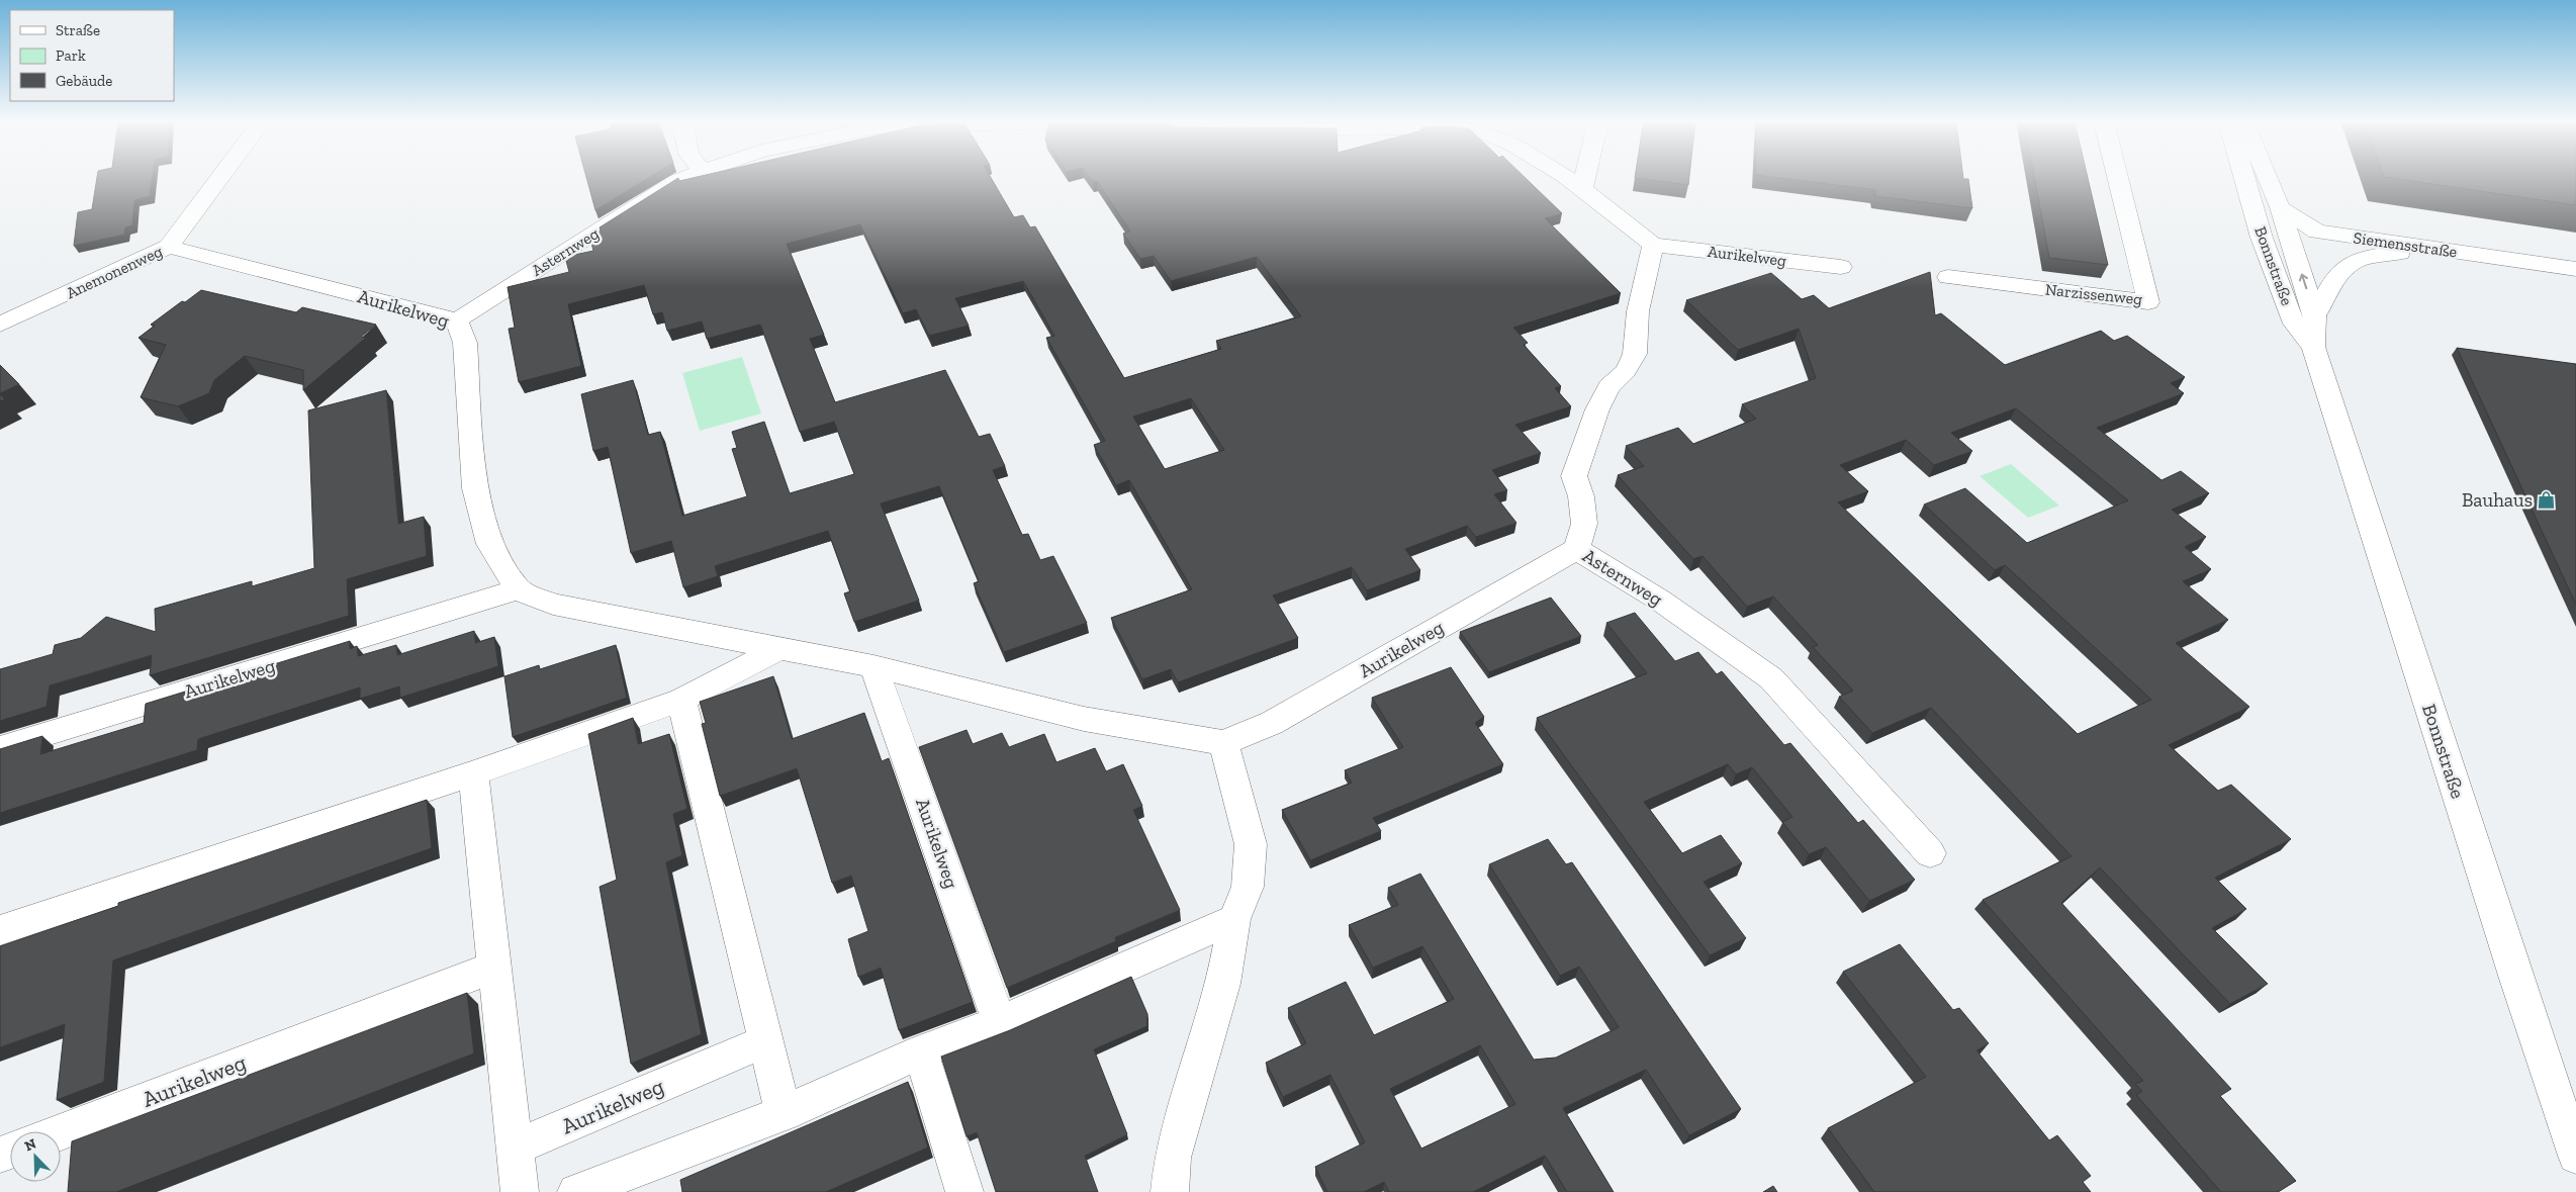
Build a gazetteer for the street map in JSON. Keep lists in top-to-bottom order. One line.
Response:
{"streets":{"street":["Siemensstraße","Asternweg","Aurikelweg","Bonnstraße","Anemonenweg","Narzissenweg"]},"crossings":[["Siemensstraße","Bonnstraße"],["Asternweg","Aurikelweg"],["Aurikelweg","Anemonenweg"]],"places":{"shop":["Bauhaus"]},"legend":["Straße","Park","Gebäude"],"north":"top left"}
